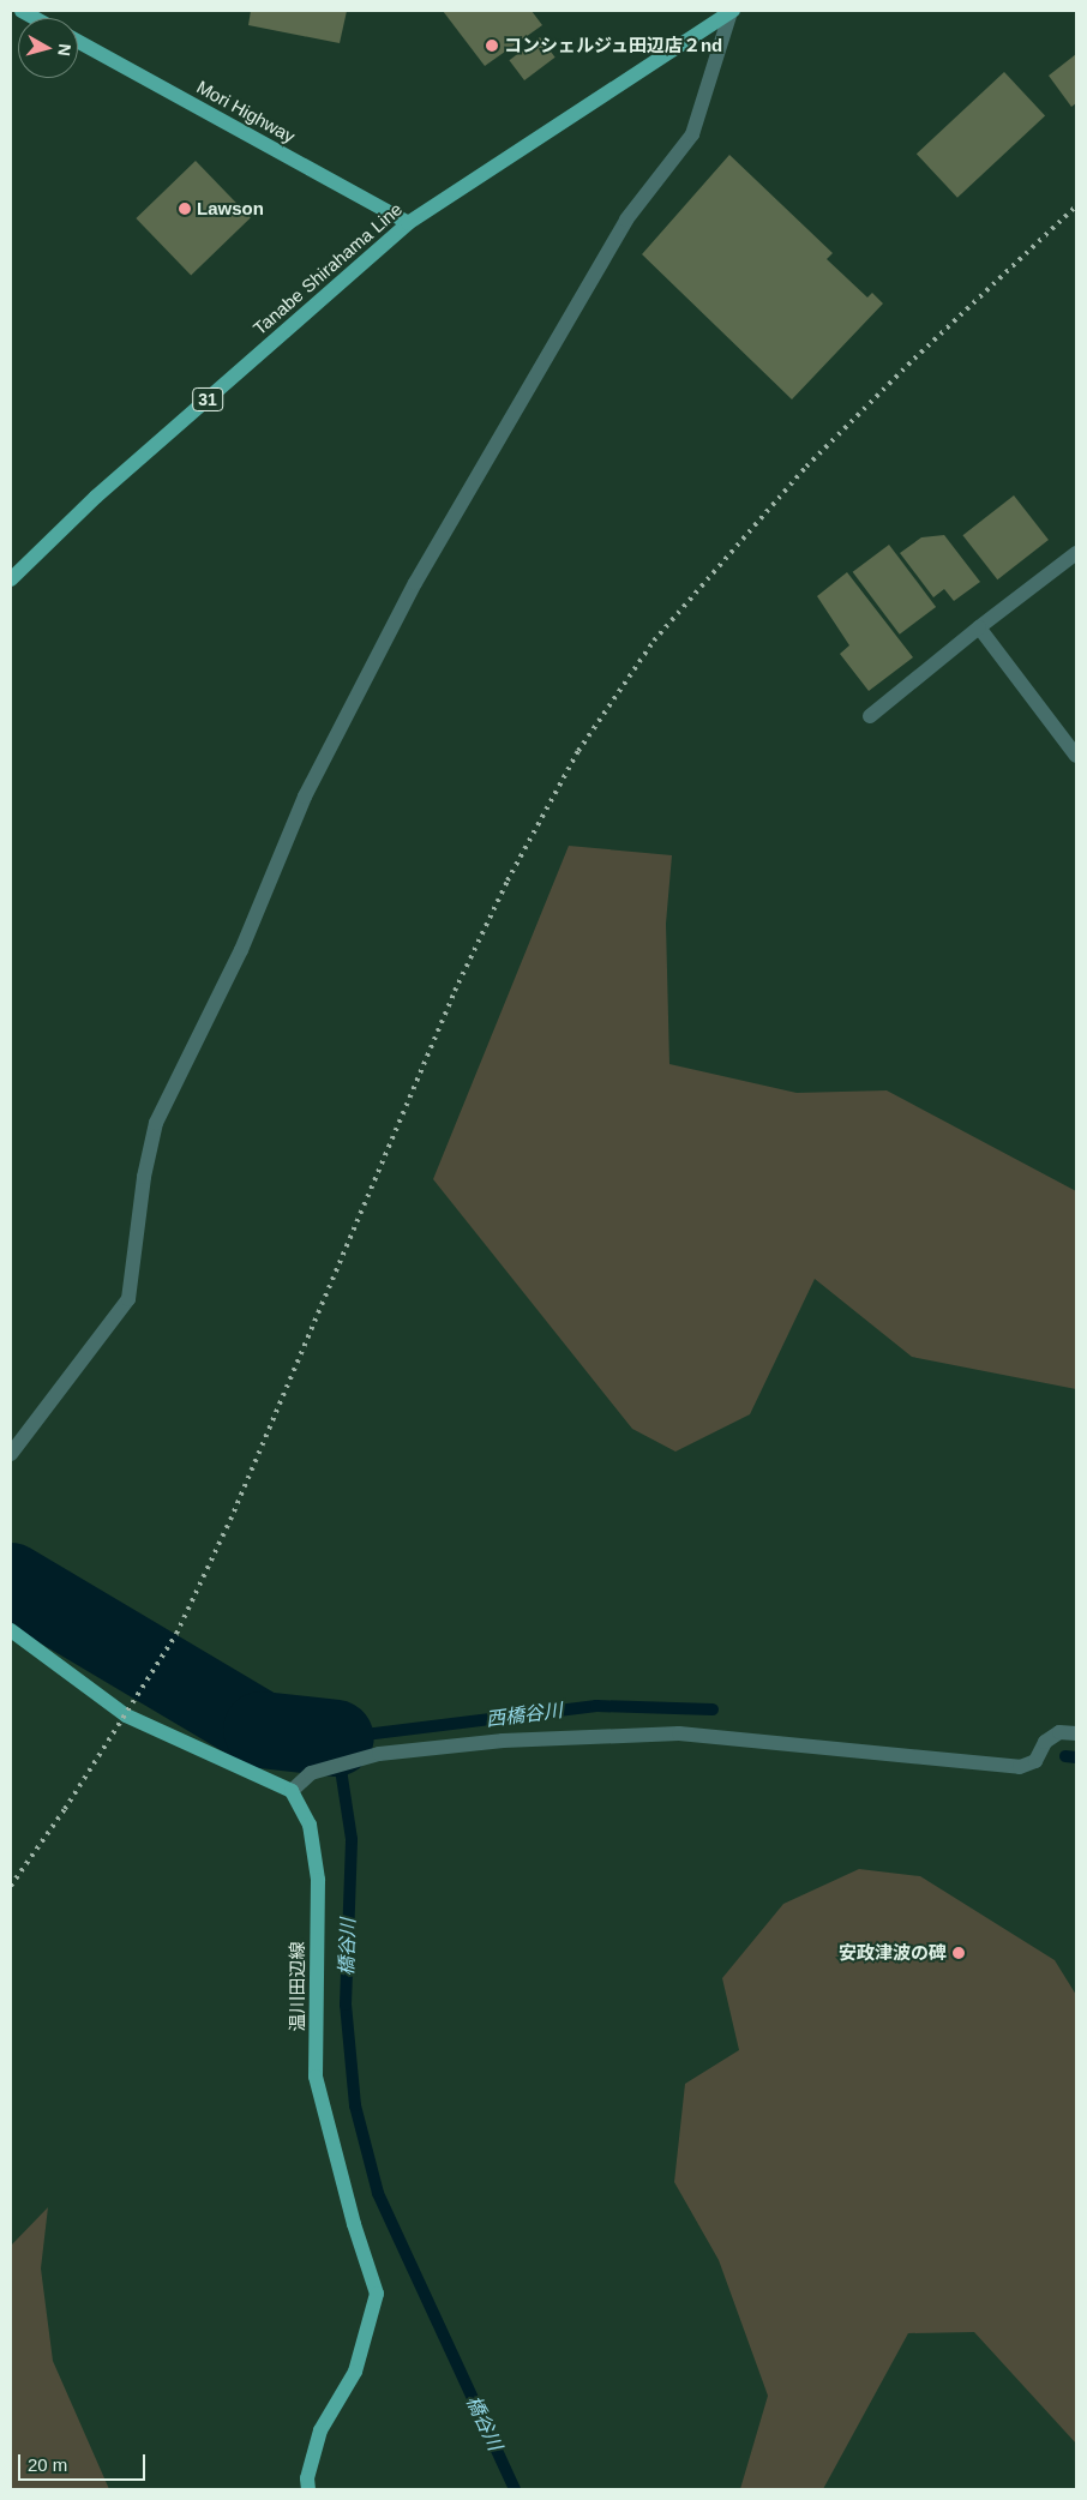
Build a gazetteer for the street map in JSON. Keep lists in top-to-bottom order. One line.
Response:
{"streets":{"main road":["Mori Highway","Tanabe Shirahama Line","31","温川田辺線"]},"crossings":[["Mori Highway","Tanabe Shirahama Line"]],"water":["西橋谷川","橋谷川"],"places":["コンシェルジュ田辺店２nd","Lawson","安政津波の碑"],"scale_bar":"20 m","north":"right"}
